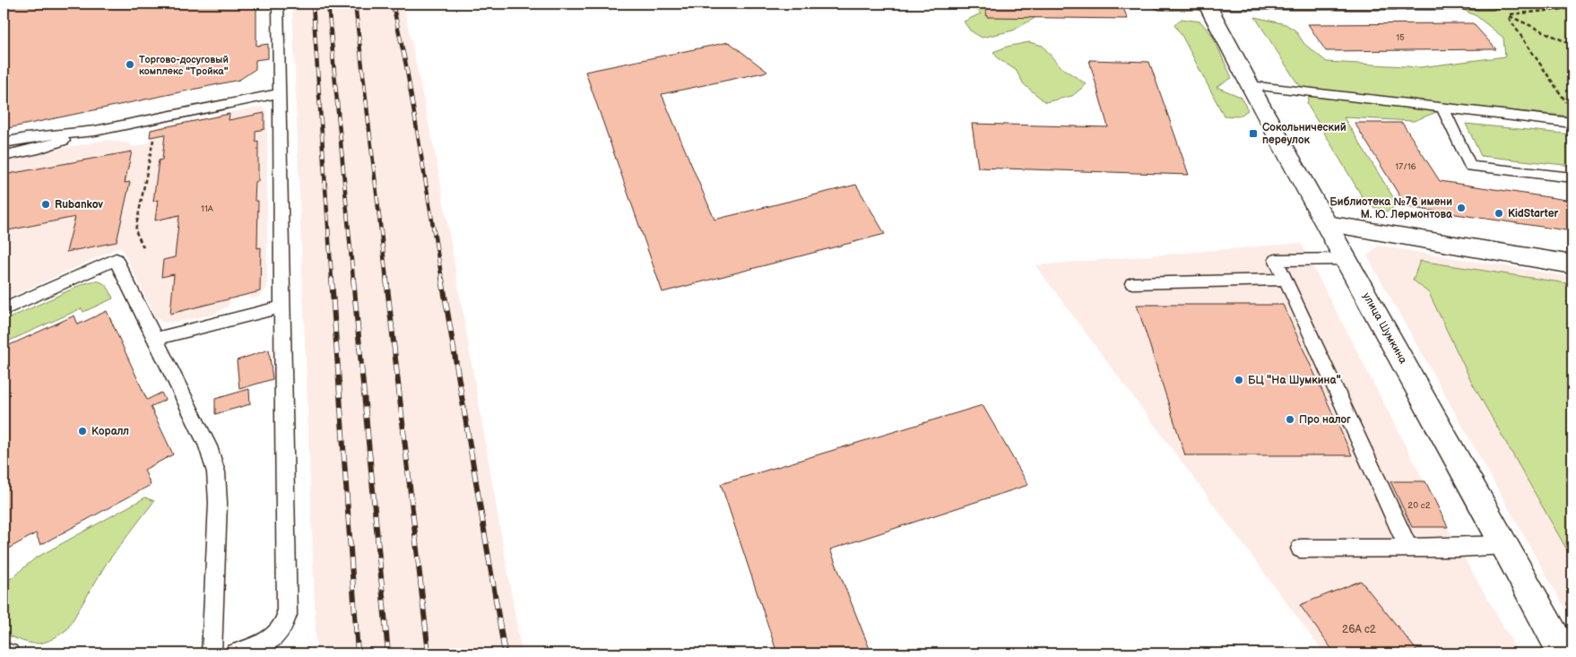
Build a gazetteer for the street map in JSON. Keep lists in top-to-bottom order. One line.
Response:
{"streets":{"street":["улица Шумкина"]},"places":{"other":["Торгово-досуговый комплекс \"Тройка\"","Rubankov","Библиотека №76 имени М. Ю. Лермонтова","KidStarter","БЦ \"На Шумкина\"","Про налог","Коралл"],"transit":["Сокольнический переулок"]},"house_numbers":["15","17/16","11А","20 с2","26А с2"]}
